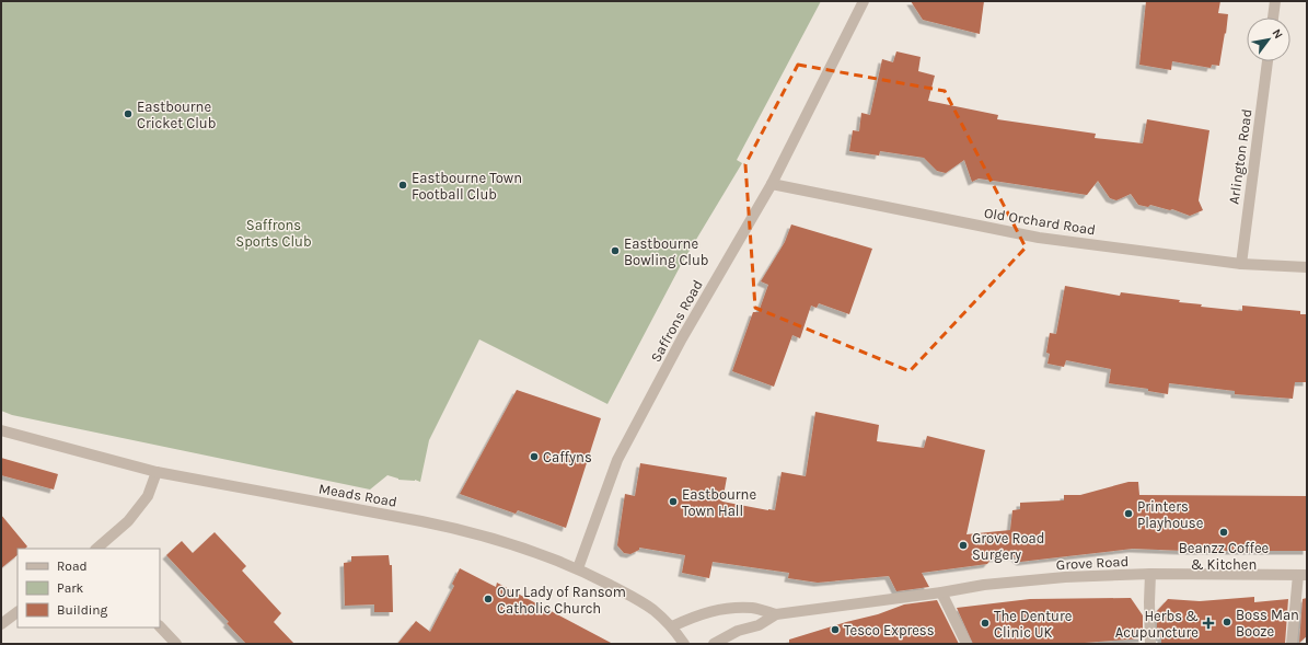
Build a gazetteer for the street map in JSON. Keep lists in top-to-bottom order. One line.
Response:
{"streets":{"street":["Arlington Road","Old Orchard Road","Saffrons Road","Meads Road","Grove Road"]},"crossings":[["Arlington Road","Old Orchard Road"],["Old Orchard Road","Saffrons Road"],["Saffrons Road","Meads Road"],["Meads Road","Grove Road"]],"parks":["Saffrons Sports Club"],"places":{"other":["Eastbourne Cricket Club","Eastbourne Town Football Club","Eastbourne Bowling Club","Caffyns","Eastbourne Town Hall","Printers Playhouse","Beanzz Coffee & Kitchen","Grove Road Surgery","Our Lady of Ransom Catholic Church","Boss Man Booze","The Denture Clinic UK","Tesco Express"],"health":["Herbs & Acupuncture"]},"legend":["Road","Park","Building"],"north":"top right"}
